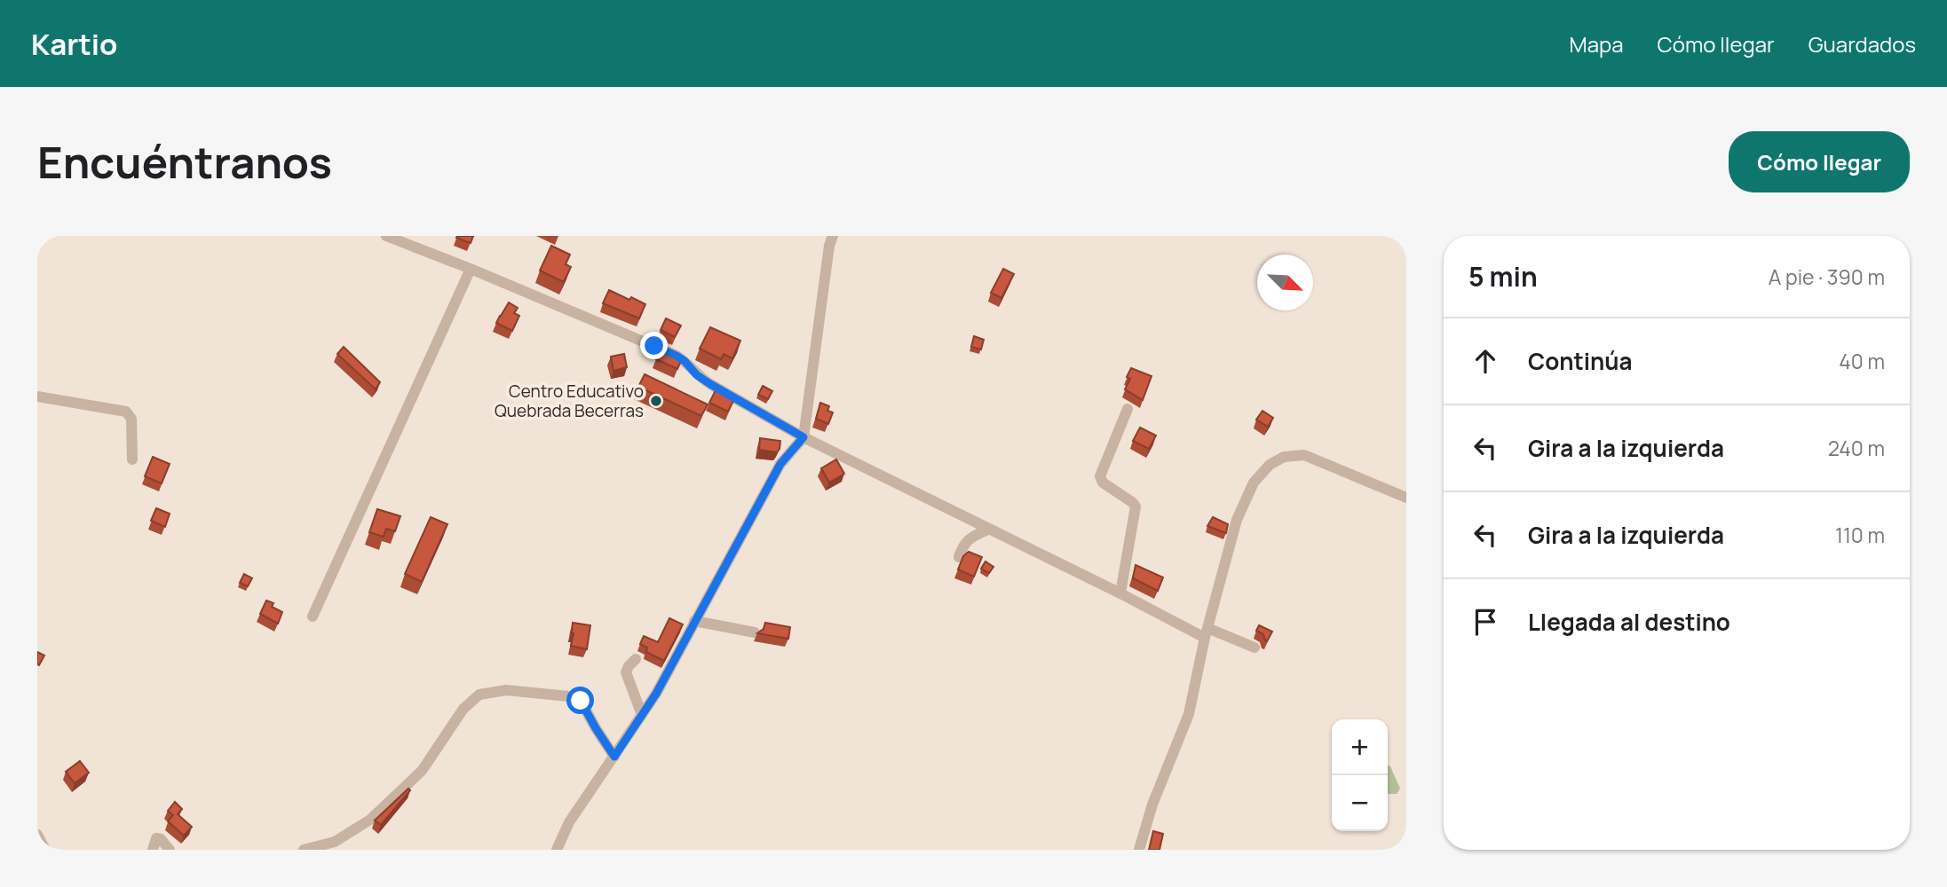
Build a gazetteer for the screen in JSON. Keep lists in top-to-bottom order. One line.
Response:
{"places":["Centro Educativo Quebrada Becerras"],"north":"bottom right","page":{"header":"Kartio","nav":["Mapa","Cómo llegar","Guardados"],"buttons":"Cómo llegar","title":"Encuéntranos","heading":["5 min","A pie · 390 m"],"list":[["Continúa","40 m"],["Gira a la izquierda","240 m"],["Gira a la izquierda","110 m"],"Llegada al destino"],"map_buttons":["+","−"]}}
